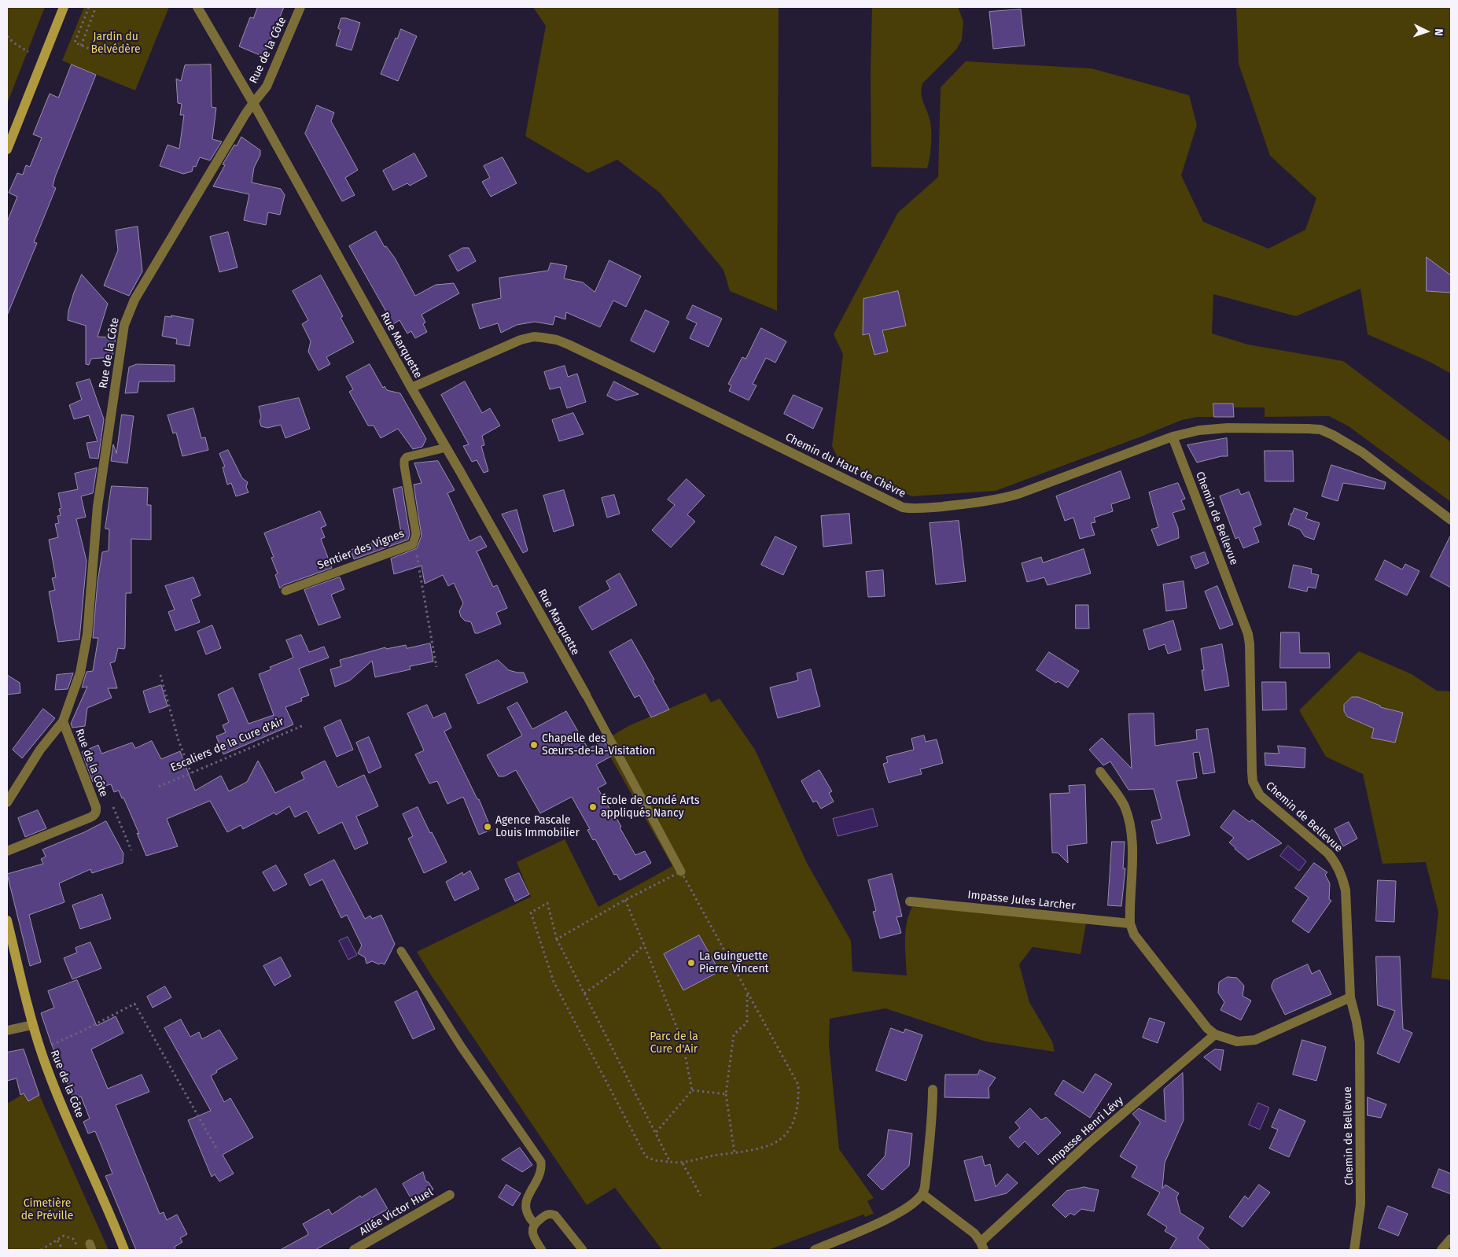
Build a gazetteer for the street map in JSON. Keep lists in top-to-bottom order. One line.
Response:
{"streets":{"street":["Rue de la Côte","Rue Marquette","Chemin du Haut de Chèvre","Chemin de Bellevue","Impasse Jules Larcher","Impasse Henri Lévy","Allée Victor Huel"],"lane":["Sentier des Vignes"],"path":["Escaliers de la Cure d'Air"]},"crossings":[["Rue de la Côte","Rue Marquette"],["Rue Marquette","Chemin du Haut de Chèvre"],["Rue Marquette","Sentier des Vignes"],["Chemin du Haut de Chèvre","Chemin de Bellevue"]],"parks":["Jardin du Belvédère","Parc de la Cure d'Air","Cimetière de Préville"],"places":["Chapelle des Sœurs-de-la-Visitation","École de Condé Arts appliqués Nancy","Agence Pascale Louis Immobilier","La Guinguette Pierre Vincent"],"north":"right"}
